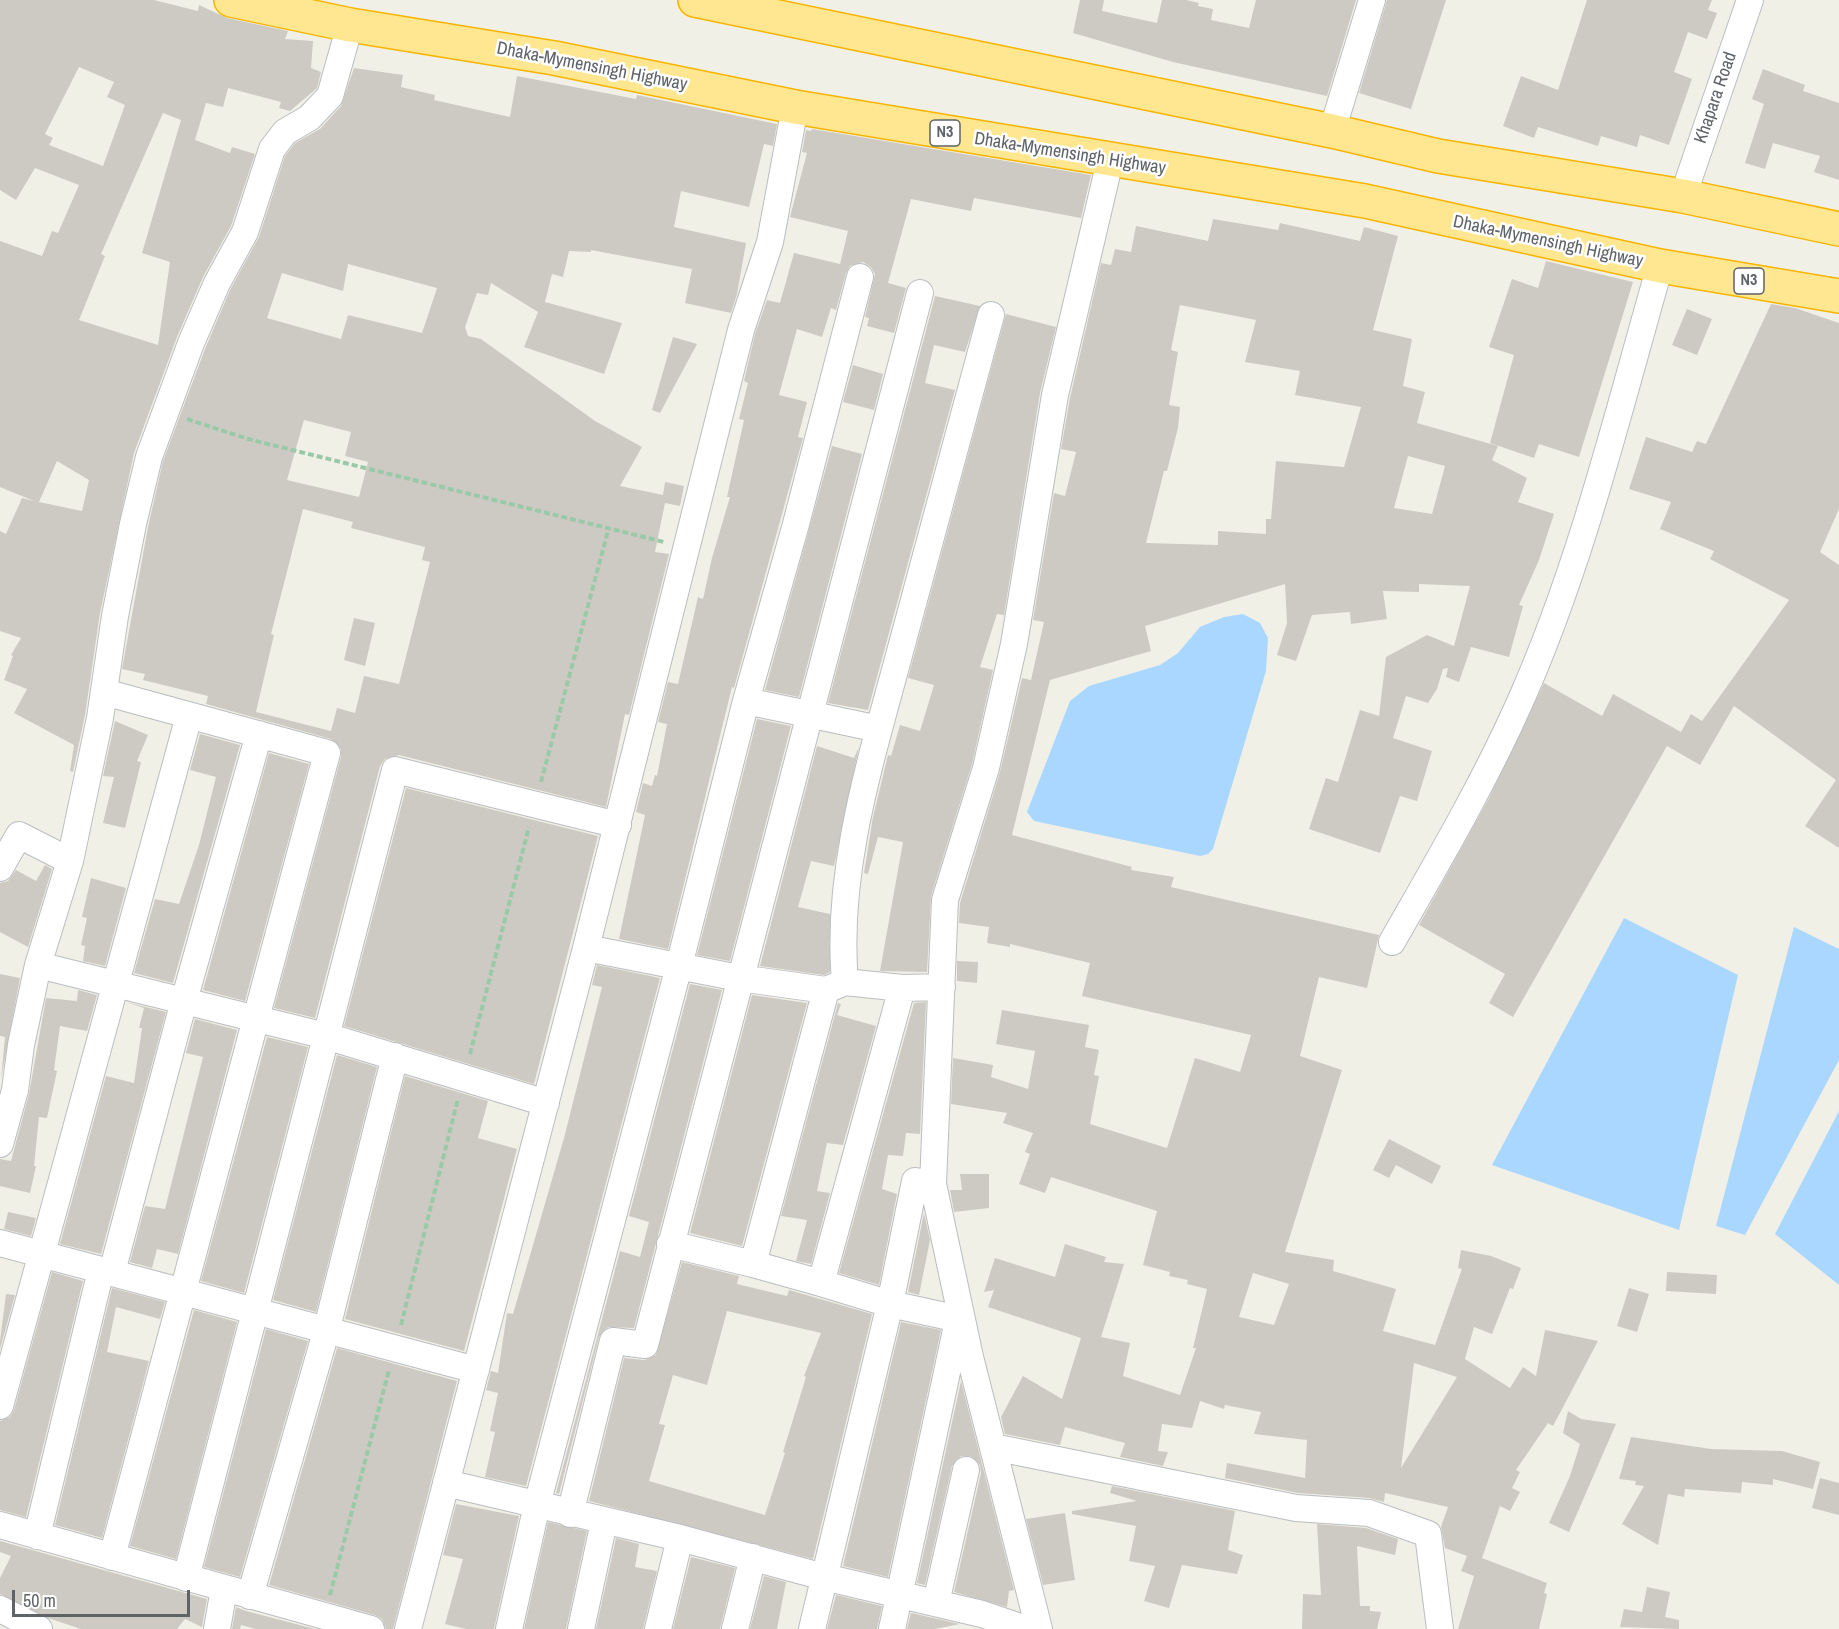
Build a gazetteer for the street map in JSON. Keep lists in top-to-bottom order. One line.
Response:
{"streets":{"highway":["Dhaka-Mymensingh Highway","N3"],"street":["Khapara Road"]},"scale_bar":"50 m"}
